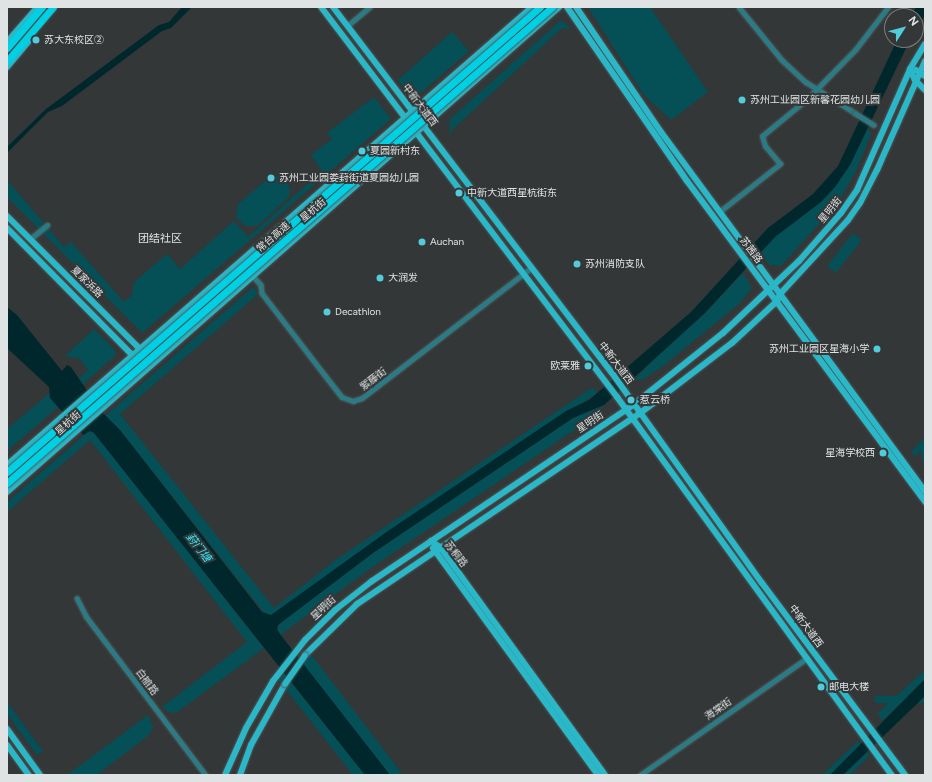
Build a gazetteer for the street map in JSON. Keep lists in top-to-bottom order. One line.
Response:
{"streets":{"highway":["常台高速"],"main road":["中新大道西","星杭街","星明街","苏茜路","夏家浜路","苏桐路"],"street":["紫藤街","白榆路","海棠街"]},"crossings":[["中新大道西","星杭街"],["中新大道西","星明街"],["中新大道西","紫藤街"],["中新大道西","海棠街"],["星杭街","夏家浜路"],["星杭街","紫藤街"],["星明街","苏茜路"],["星明街","苏桐路"]],"districts":["团结社区"],"water":["葑门塘"],"places":["苏大东校区②","苏州工业园区新馨花园幼儿园","夏园新村东","苏州工业园娄葑街道夏园幼儿园","中新大道西星杭街东","Auchan","苏州消防支队","大润发","Decathlon","苏州工业园区星海小学","欧莱雅","惹云桥","星海学校西","邮电大楼"],"north":"top right"}
